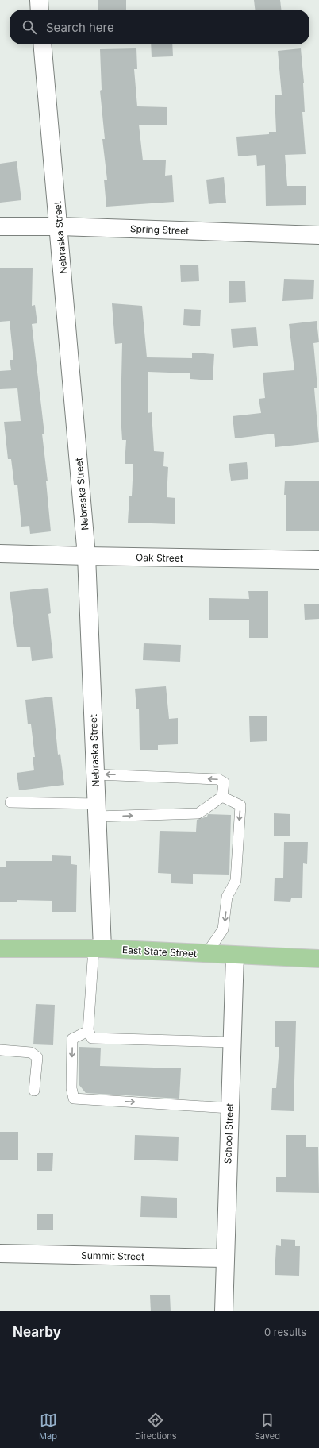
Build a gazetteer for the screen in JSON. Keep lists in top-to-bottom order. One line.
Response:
{"streets":{"main road":["East State Street"],"street":["Spring Street","Nebraska Street","Oak Street","School Street","Summit Street"]},"crossings":[["Spring Street","Nebraska Street"],["Nebraska Street","Oak Street"],["Nebraska Street","East State Street"],["East State Street","School Street"],["School Street","Summit Street"]],"page":{"search":"Search here","heading":["Nearby","0 results"],"nav":["Map","Directions","Saved"]}}
